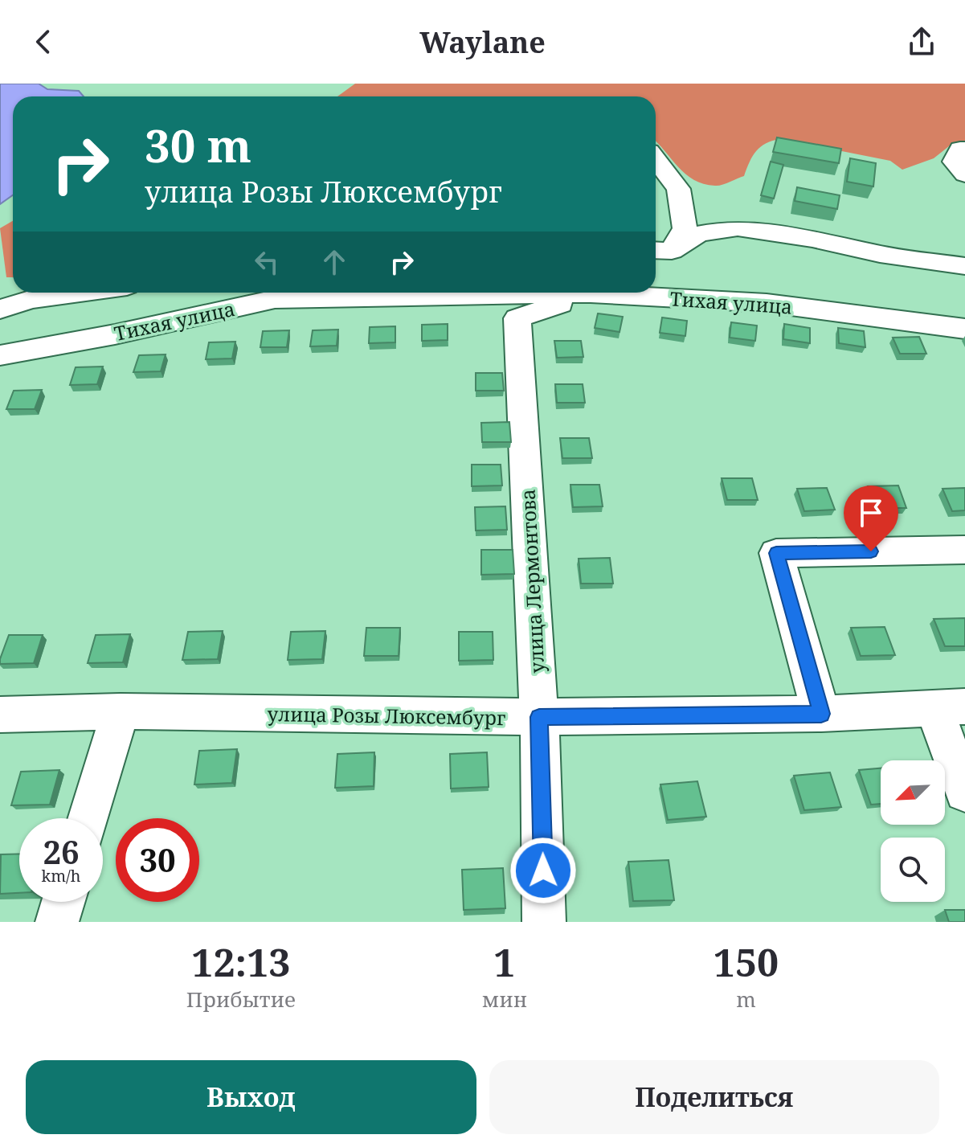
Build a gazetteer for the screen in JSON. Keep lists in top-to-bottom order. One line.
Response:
{"streets":{"street":["Тихая улица","улица Лермонтова","улица Розы Люксембург"]},"crossings":[["улица Лермонтова","улица Розы Люксембург"]],"north":"bottom left","page":{"header":"Waylane","turn":["30 m","улица Розы Люксембург"],"speed":"26 km/h","limit":"30","eta":["12:13","Прибытие","1","мин","150","m"],"buttons":["Выход","Поделиться"]}}
